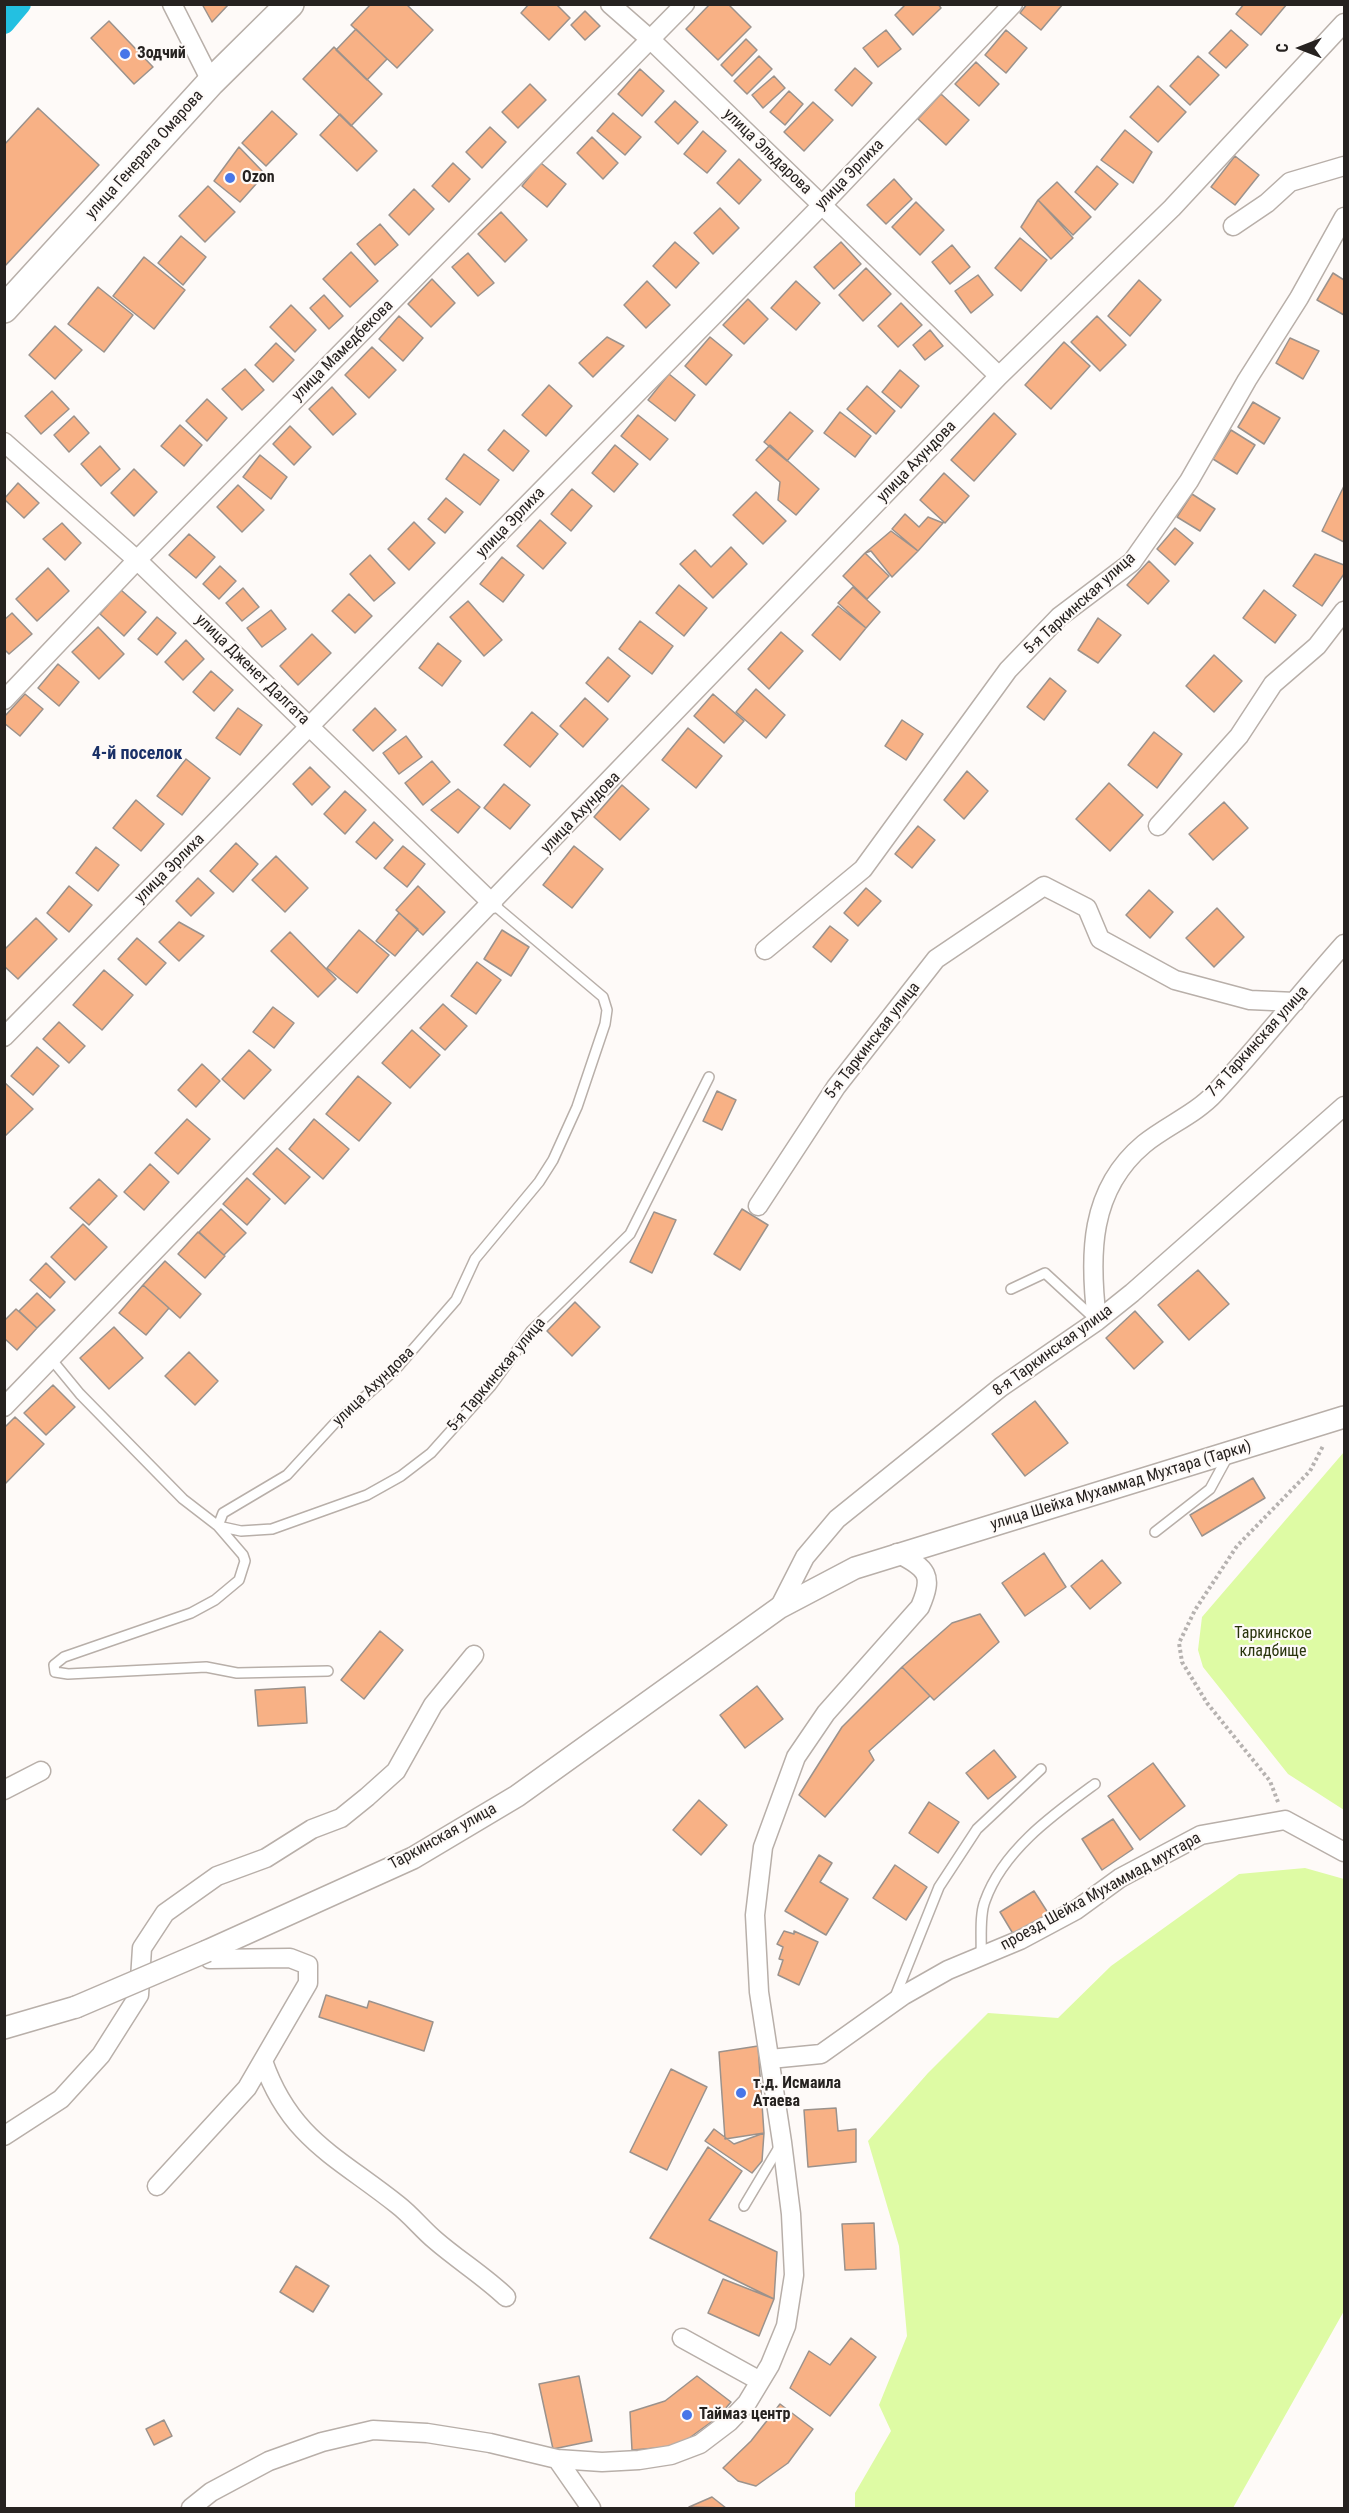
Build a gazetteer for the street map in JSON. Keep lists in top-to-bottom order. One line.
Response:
{"streets":{"main road":["улица Генерала Омарова"],"street":["улица Эльдарова","улица Эрлиха","улица Мамедбекова","улица Ахундова","5-я Таркинская улица","улица Дженет Далгата","7-я Таркинская улица","8-я Таркинская улица","улица Шейха Мухаммад Мухтара (Тарки)","Таркинская улица","проезд Шейха Мухаммад мухтара"]},"crossings":[["улица Эльдарова","улица Эрлиха"],["улица Эльдарова","улица Мамедбекова"],["улица Эльдарова","улица Ахундова"],["улица Эрлиха","улица Дженет Далгата"],["улица Мамедбекова","улица Дженет Далгата"],["улица Ахундова","5-я Таркинская улица"],["улица Ахундова","улица Дженет Далгата"],["5-я Таркинская улица","7-я Таркинская улица"],["7-я Таркинская улица","8-я Таркинская улица"],["8-я Таркинская улица","улица Шейха Мухаммад Мухтара (Тарки)"],["8-я Таркинская улица","Таркинская улица"],["улица Шейха Мухаммад Мухтара (Тарки)","Таркинская улица"]],"districts":["4-й поселок"],"parks":["Таркинское кладбище"],"places":["Зодчий","Ozon","т.д. Исмаила Атаева","Таймаз центр"],"north":"left"}
